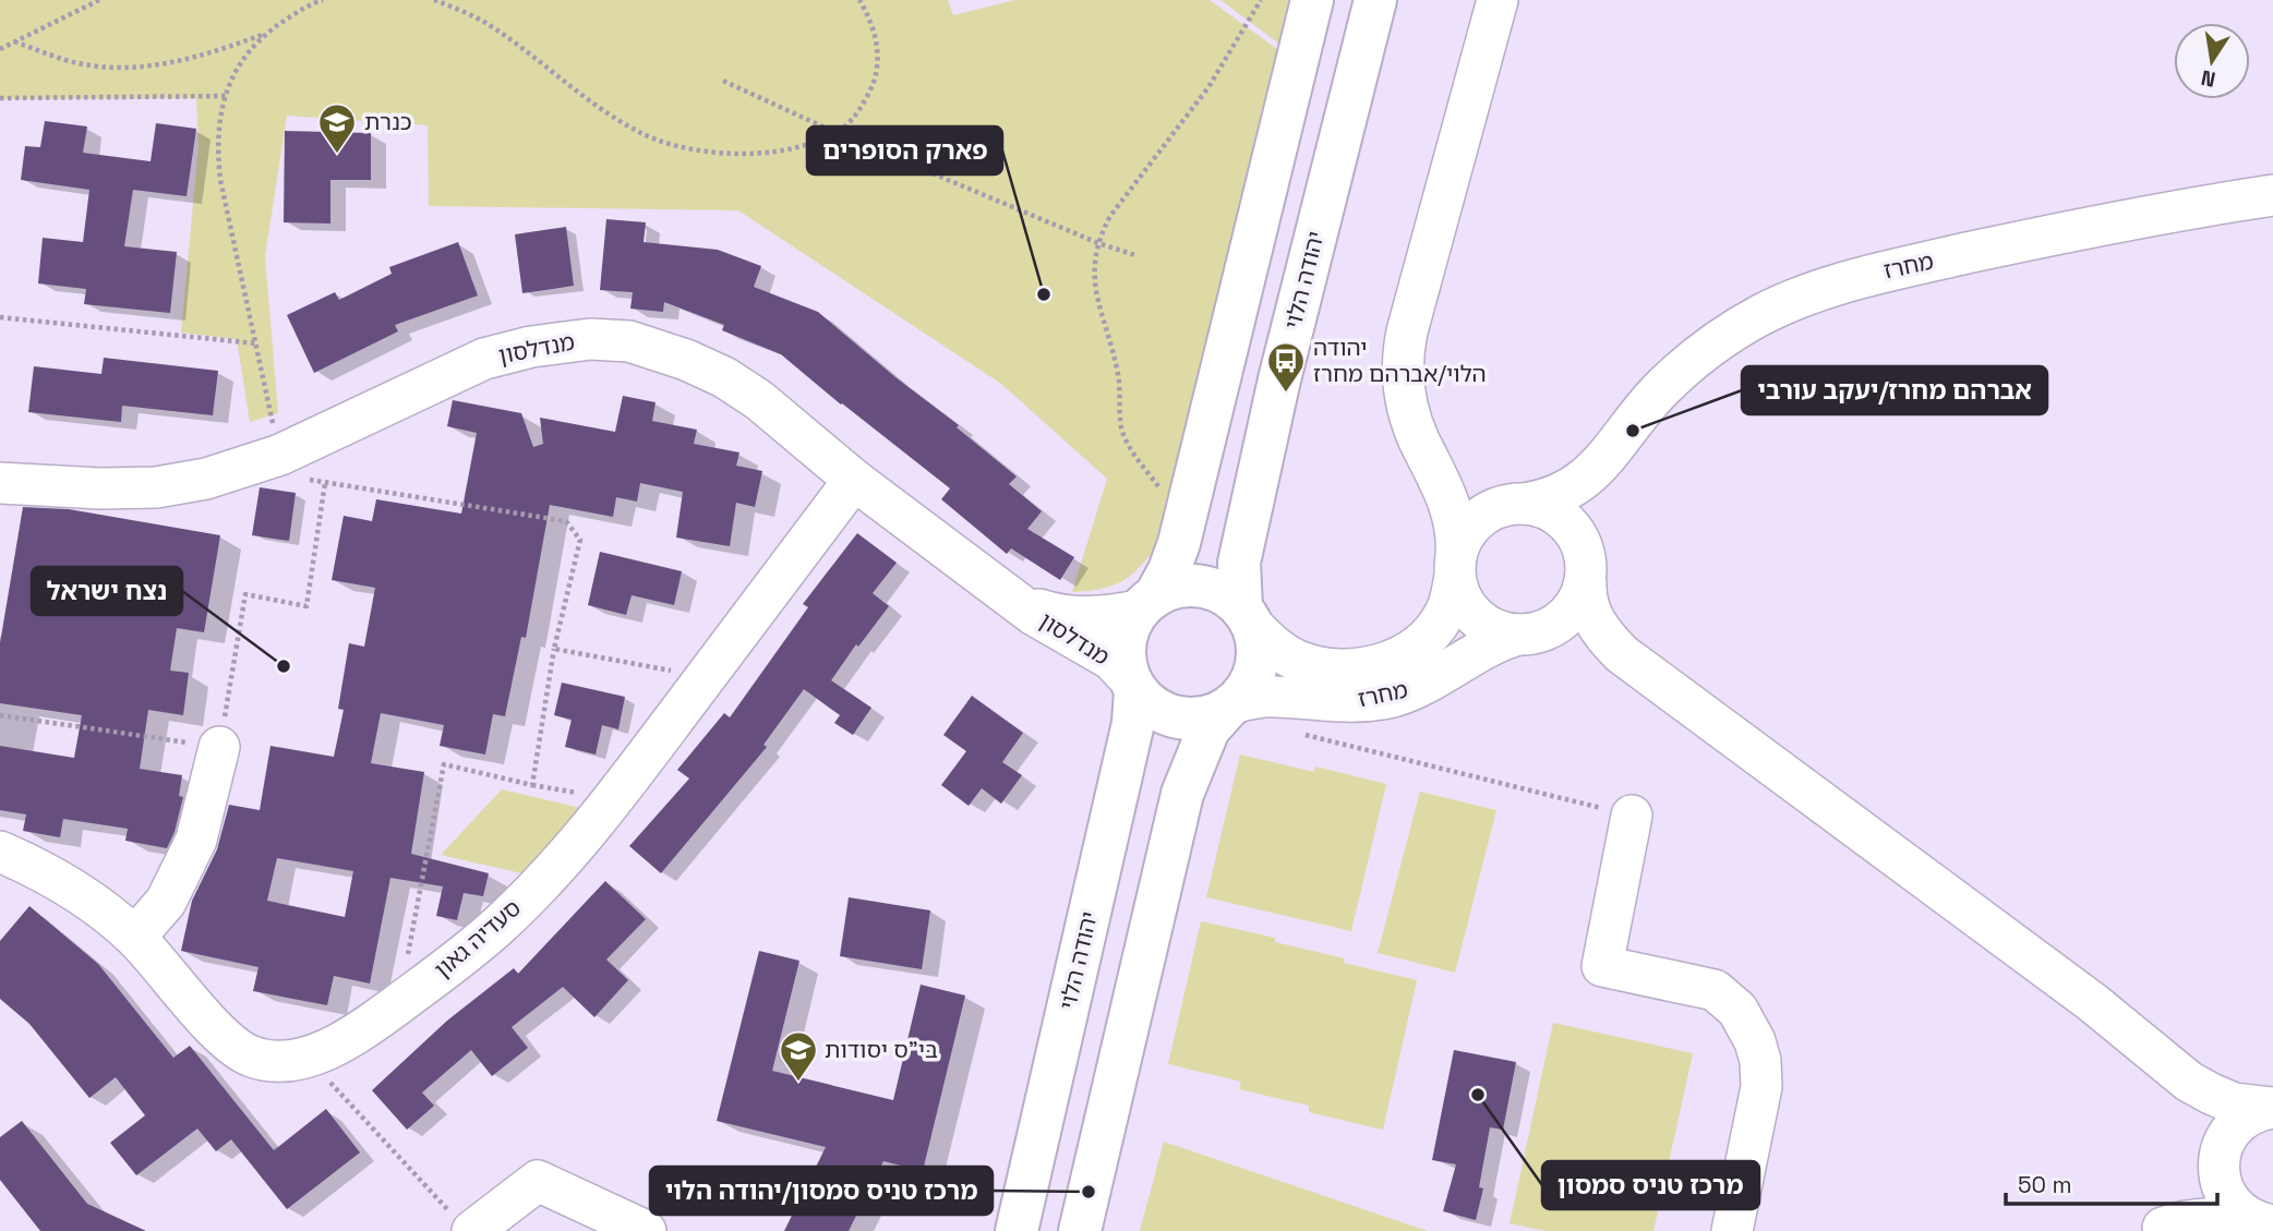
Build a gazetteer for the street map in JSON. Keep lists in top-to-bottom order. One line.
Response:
{"streets":{"main road":["יהודה הלוי"],"street":["מחרז","מנדלסון","סעדיה גאון"]},"crossings":[["מחרז","יהודה הלוי"],["מחרז","מנדלסון"],["יהודה הלוי","מנדלסון"],["מנדלסון","סעדיה גאון"]],"places":{"school or university":["כנרת","בי\"ס יסודות"],"other":["פארק הסופרים","אברהם מחרז/יעקב עורבי","נצח ישראל","מרכז טניס סמסון","מרכז טניס סמסון/יהודה הלוי"],"bus stop":["יהודה הלוי/אברהם מחרז"]},"scale_bar":"50 m","north":"bottom"}
